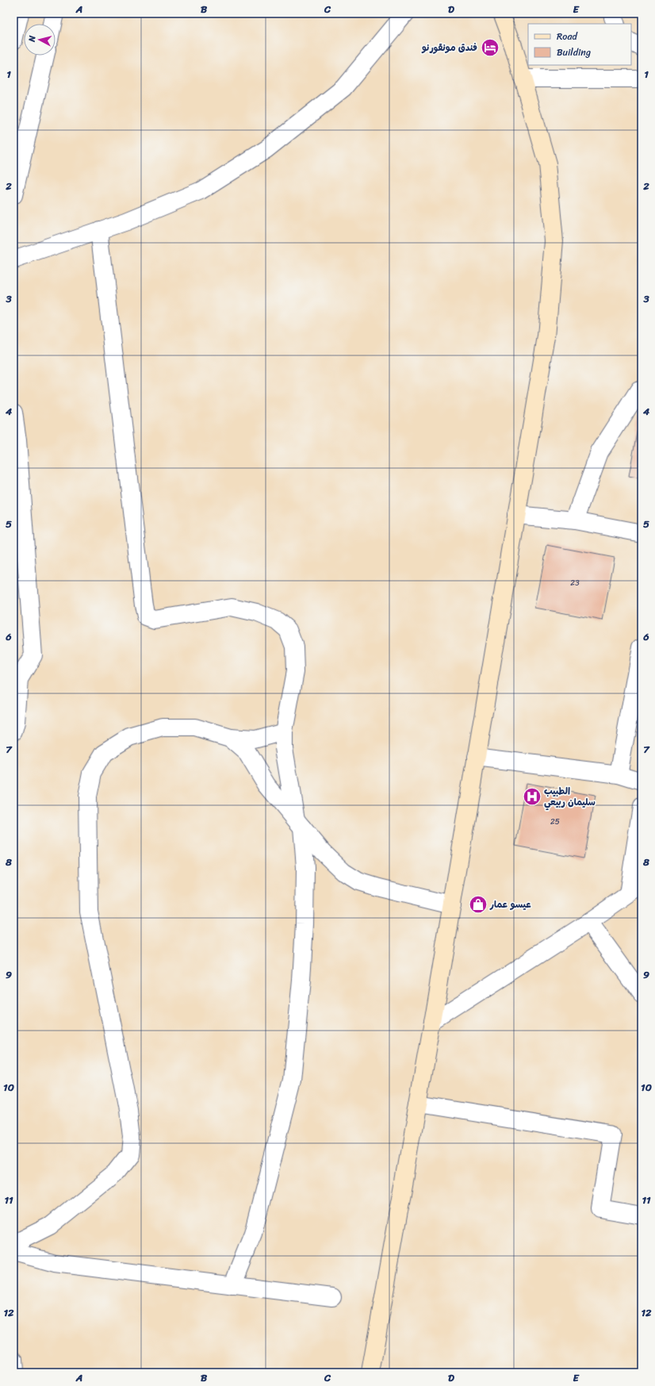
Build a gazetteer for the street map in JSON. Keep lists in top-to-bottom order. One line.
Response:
{"places":{"hotel":["فندق مونقورنو"],"hospital":["الطبيب سليمان ربيعي"],"shop":["عيسو عمار"]},"house_numbers":["23","25"],"legend":["Road","Building"],"north":"left","grid":{"columns":["A","B","C","D","E"],"rows":["1","2","3","4","5","6","7","8","9","10","11","12"]}}
